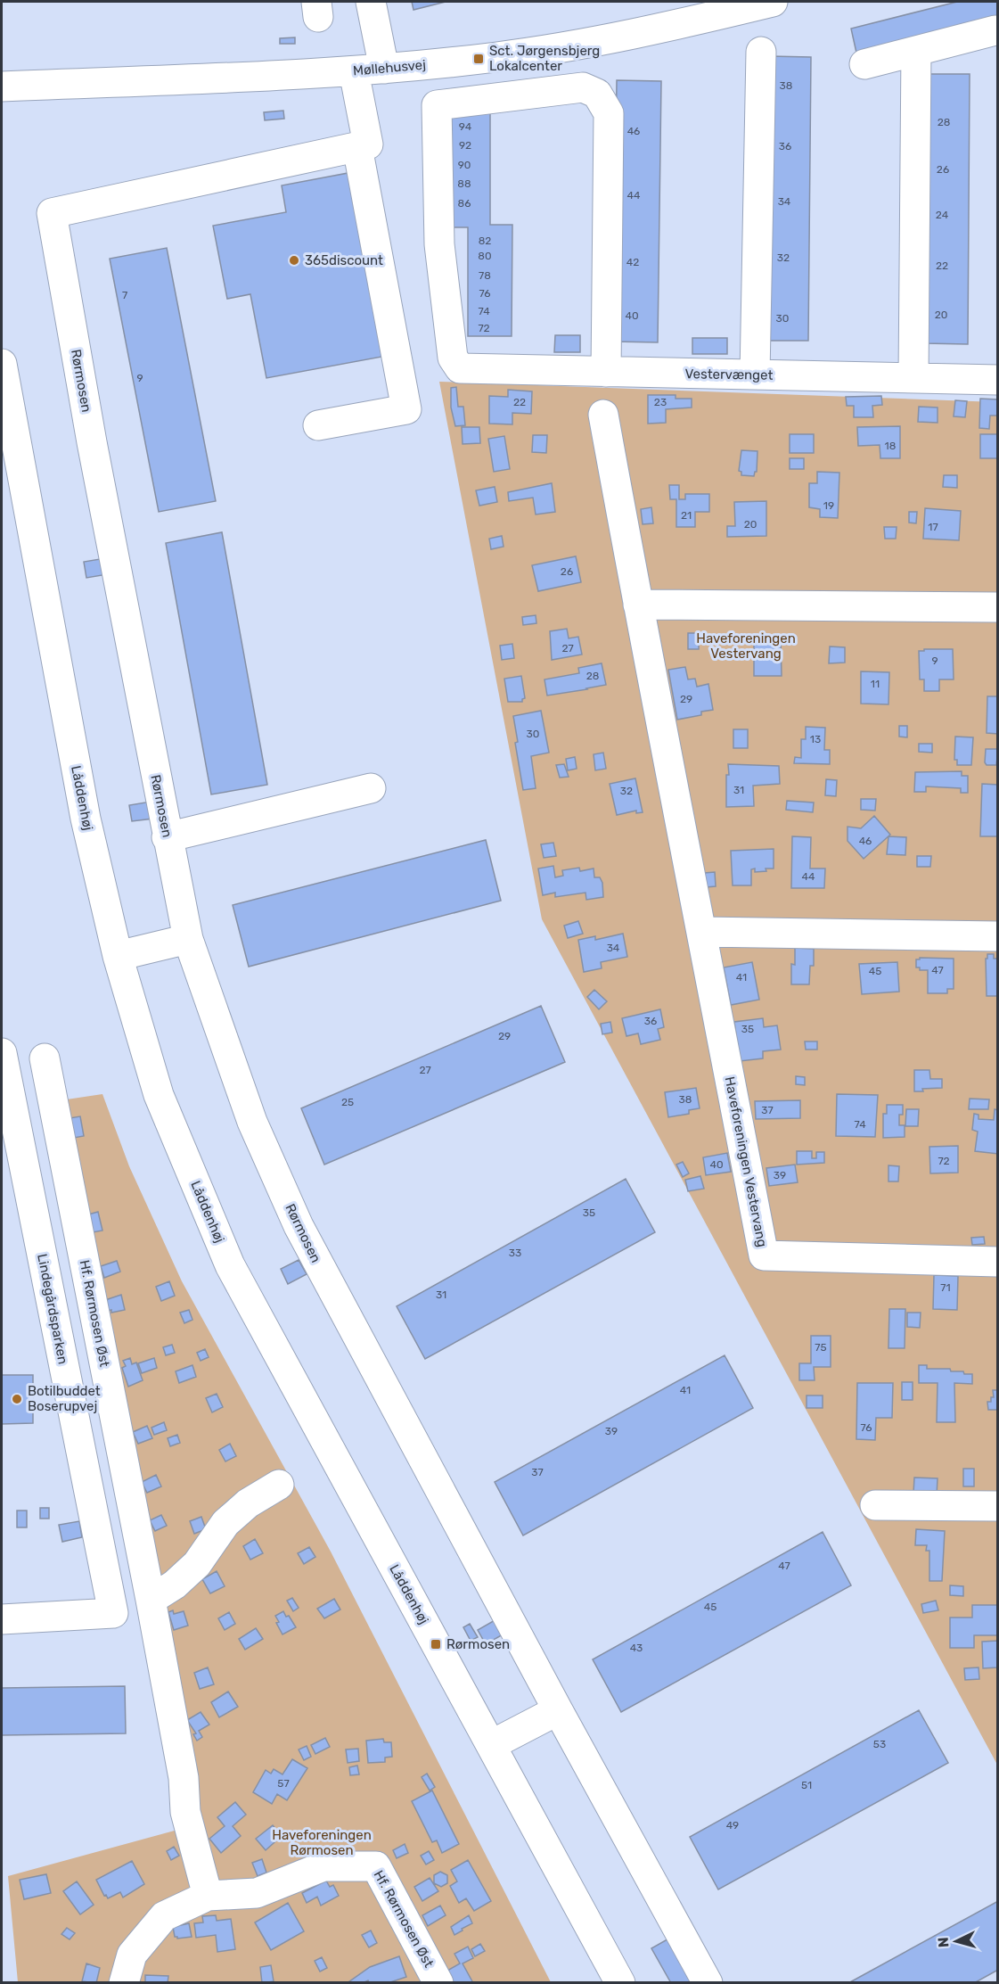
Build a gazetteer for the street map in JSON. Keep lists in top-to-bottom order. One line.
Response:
{"streets":{"street":["Møllehusvej","Vestervænget","Rørmosen","Låddenhøj","Haveforeningen Vestervang","Lindegårdsparken","Hf. Rørmosen Øst"]},"parks":["Haveforeningen Vestervang","Haveforeningen Rørmosen"],"places":{"transit":["Sct. Jørgensbjerg Lokalcenter","Rørmosen"],"other":["365discount","Botilbuddet Boserupvej"]},"house_numbers":["38","28","94","46","92","36","90","26","88","44","34","86","24","82","80","32","42","22","78","76","7","74","20","40","30","72","9","22","23","18","19","21","20","17","26","27","9","28","11","29","30","13","31","32","46","44","34","47","45","41","36","35","29","27","38","25","37","74","72","40","39","35","33","71","31","75","41","76","39","37","47","45","43","53","57","51","49"],"north":"left"}
